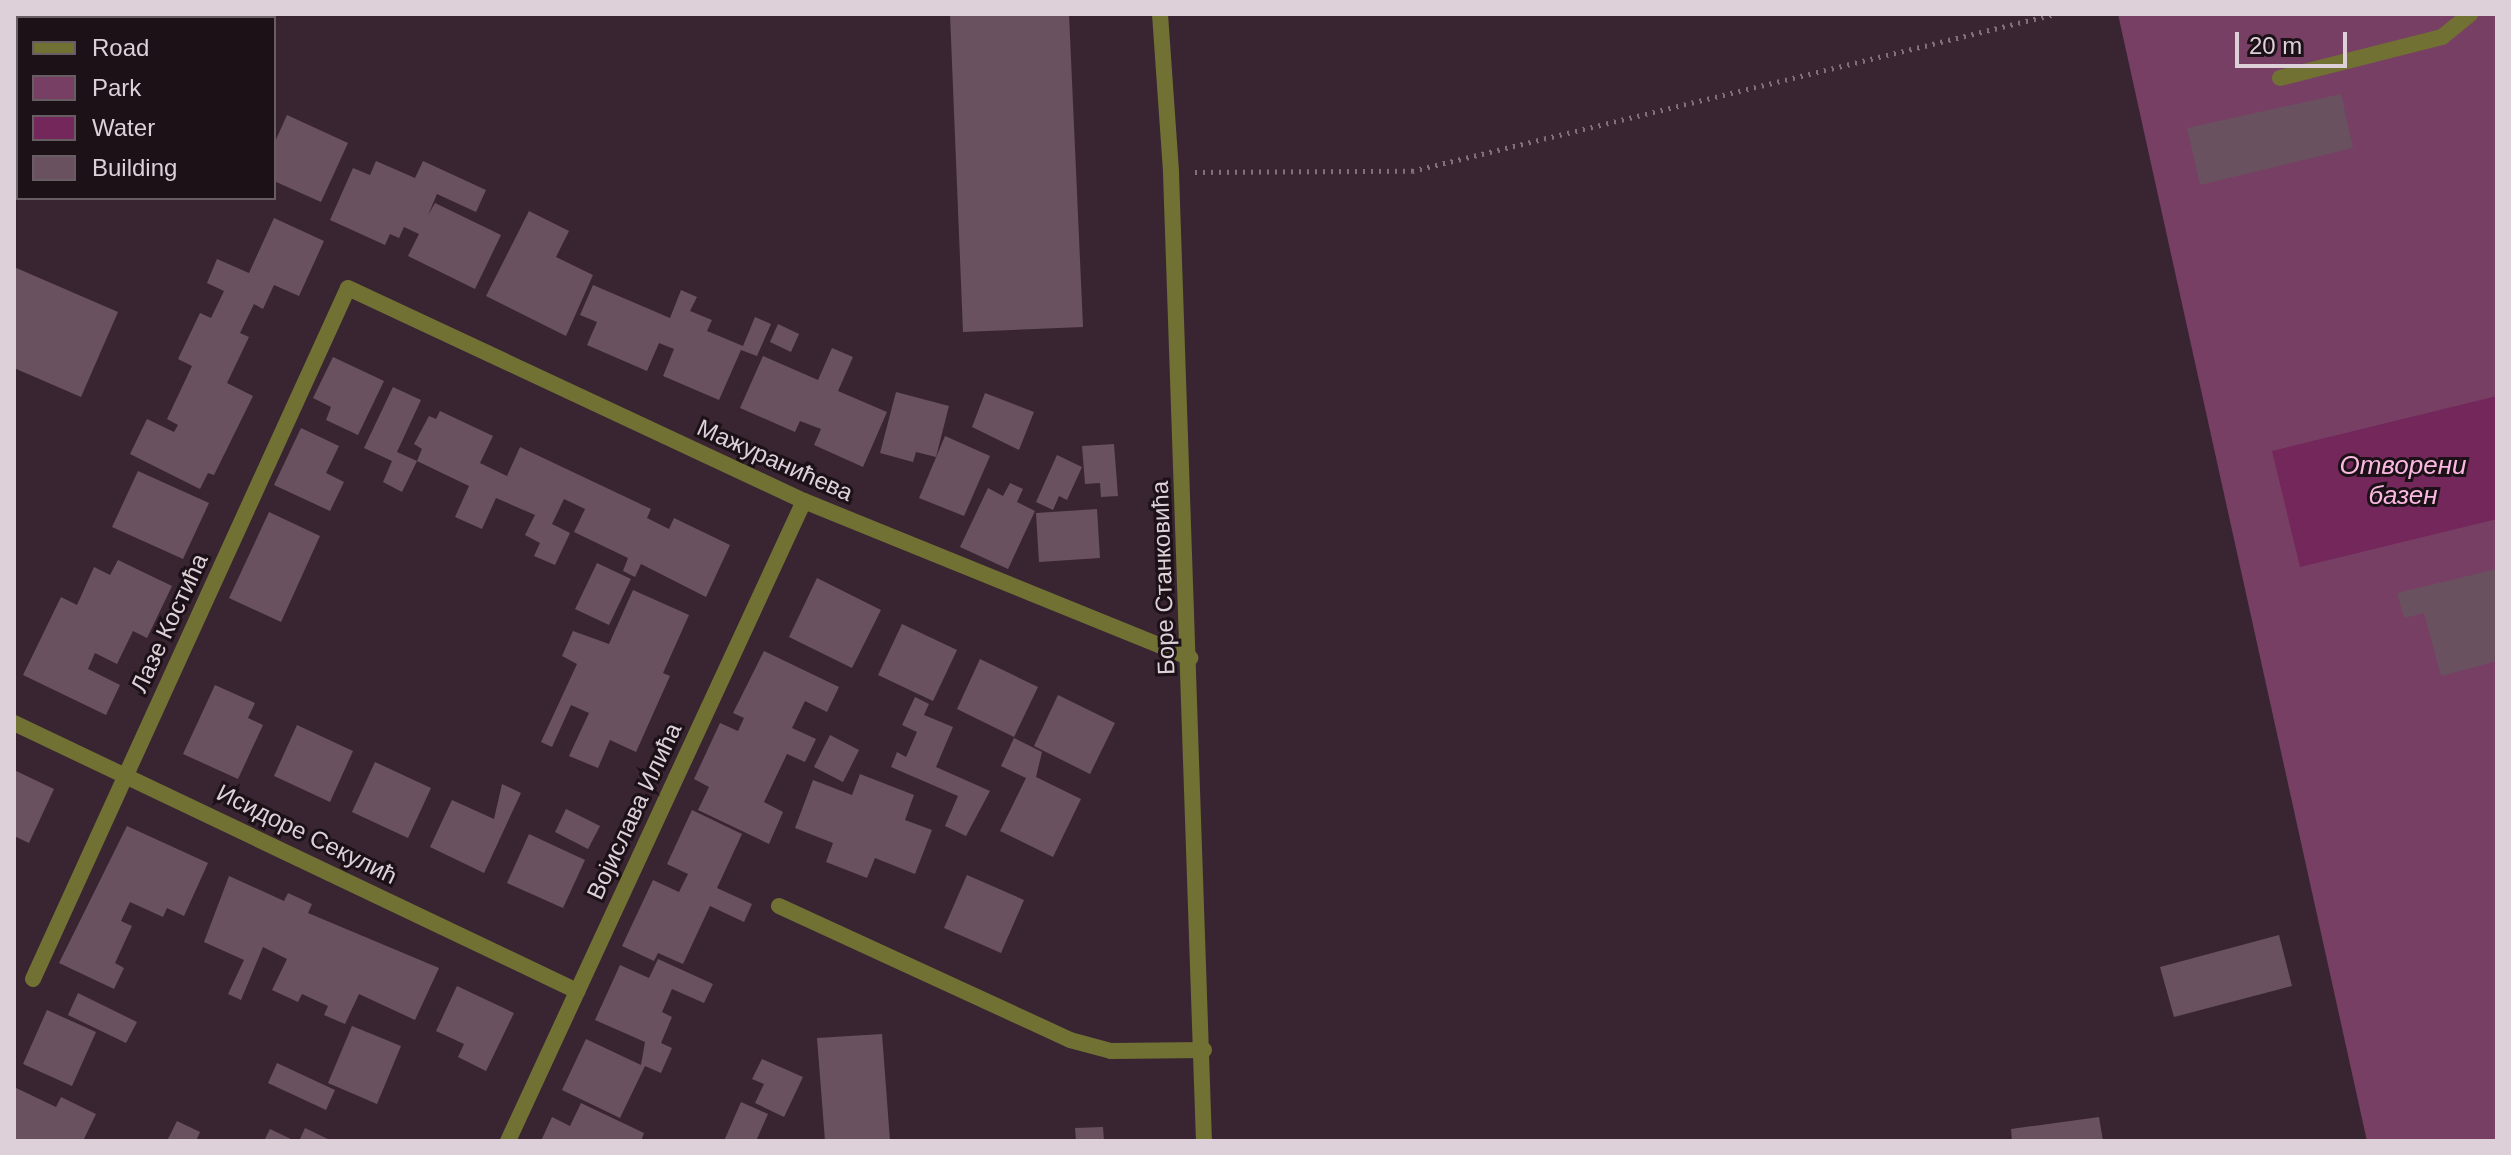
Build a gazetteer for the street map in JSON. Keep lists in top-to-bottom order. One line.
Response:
{"streets":{"street":["Мажуранићева","Боре Станковића","Лазе Костића","Војислава Илића","Исидоре Секулић"]},"crossings":[["Мажуранићева","Боре Станковића"],["Мажуранићева","Лазе Костића"],["Мажуранићева","Војислава Илића"],["Лазе Костића","Исидоре Секулић"],["Војислава Илића","Исидоре Секулић"]],"water":["Отворени базен"],"legend":["Road","Park","Water","Building"],"scale_bar":"20 m"}
